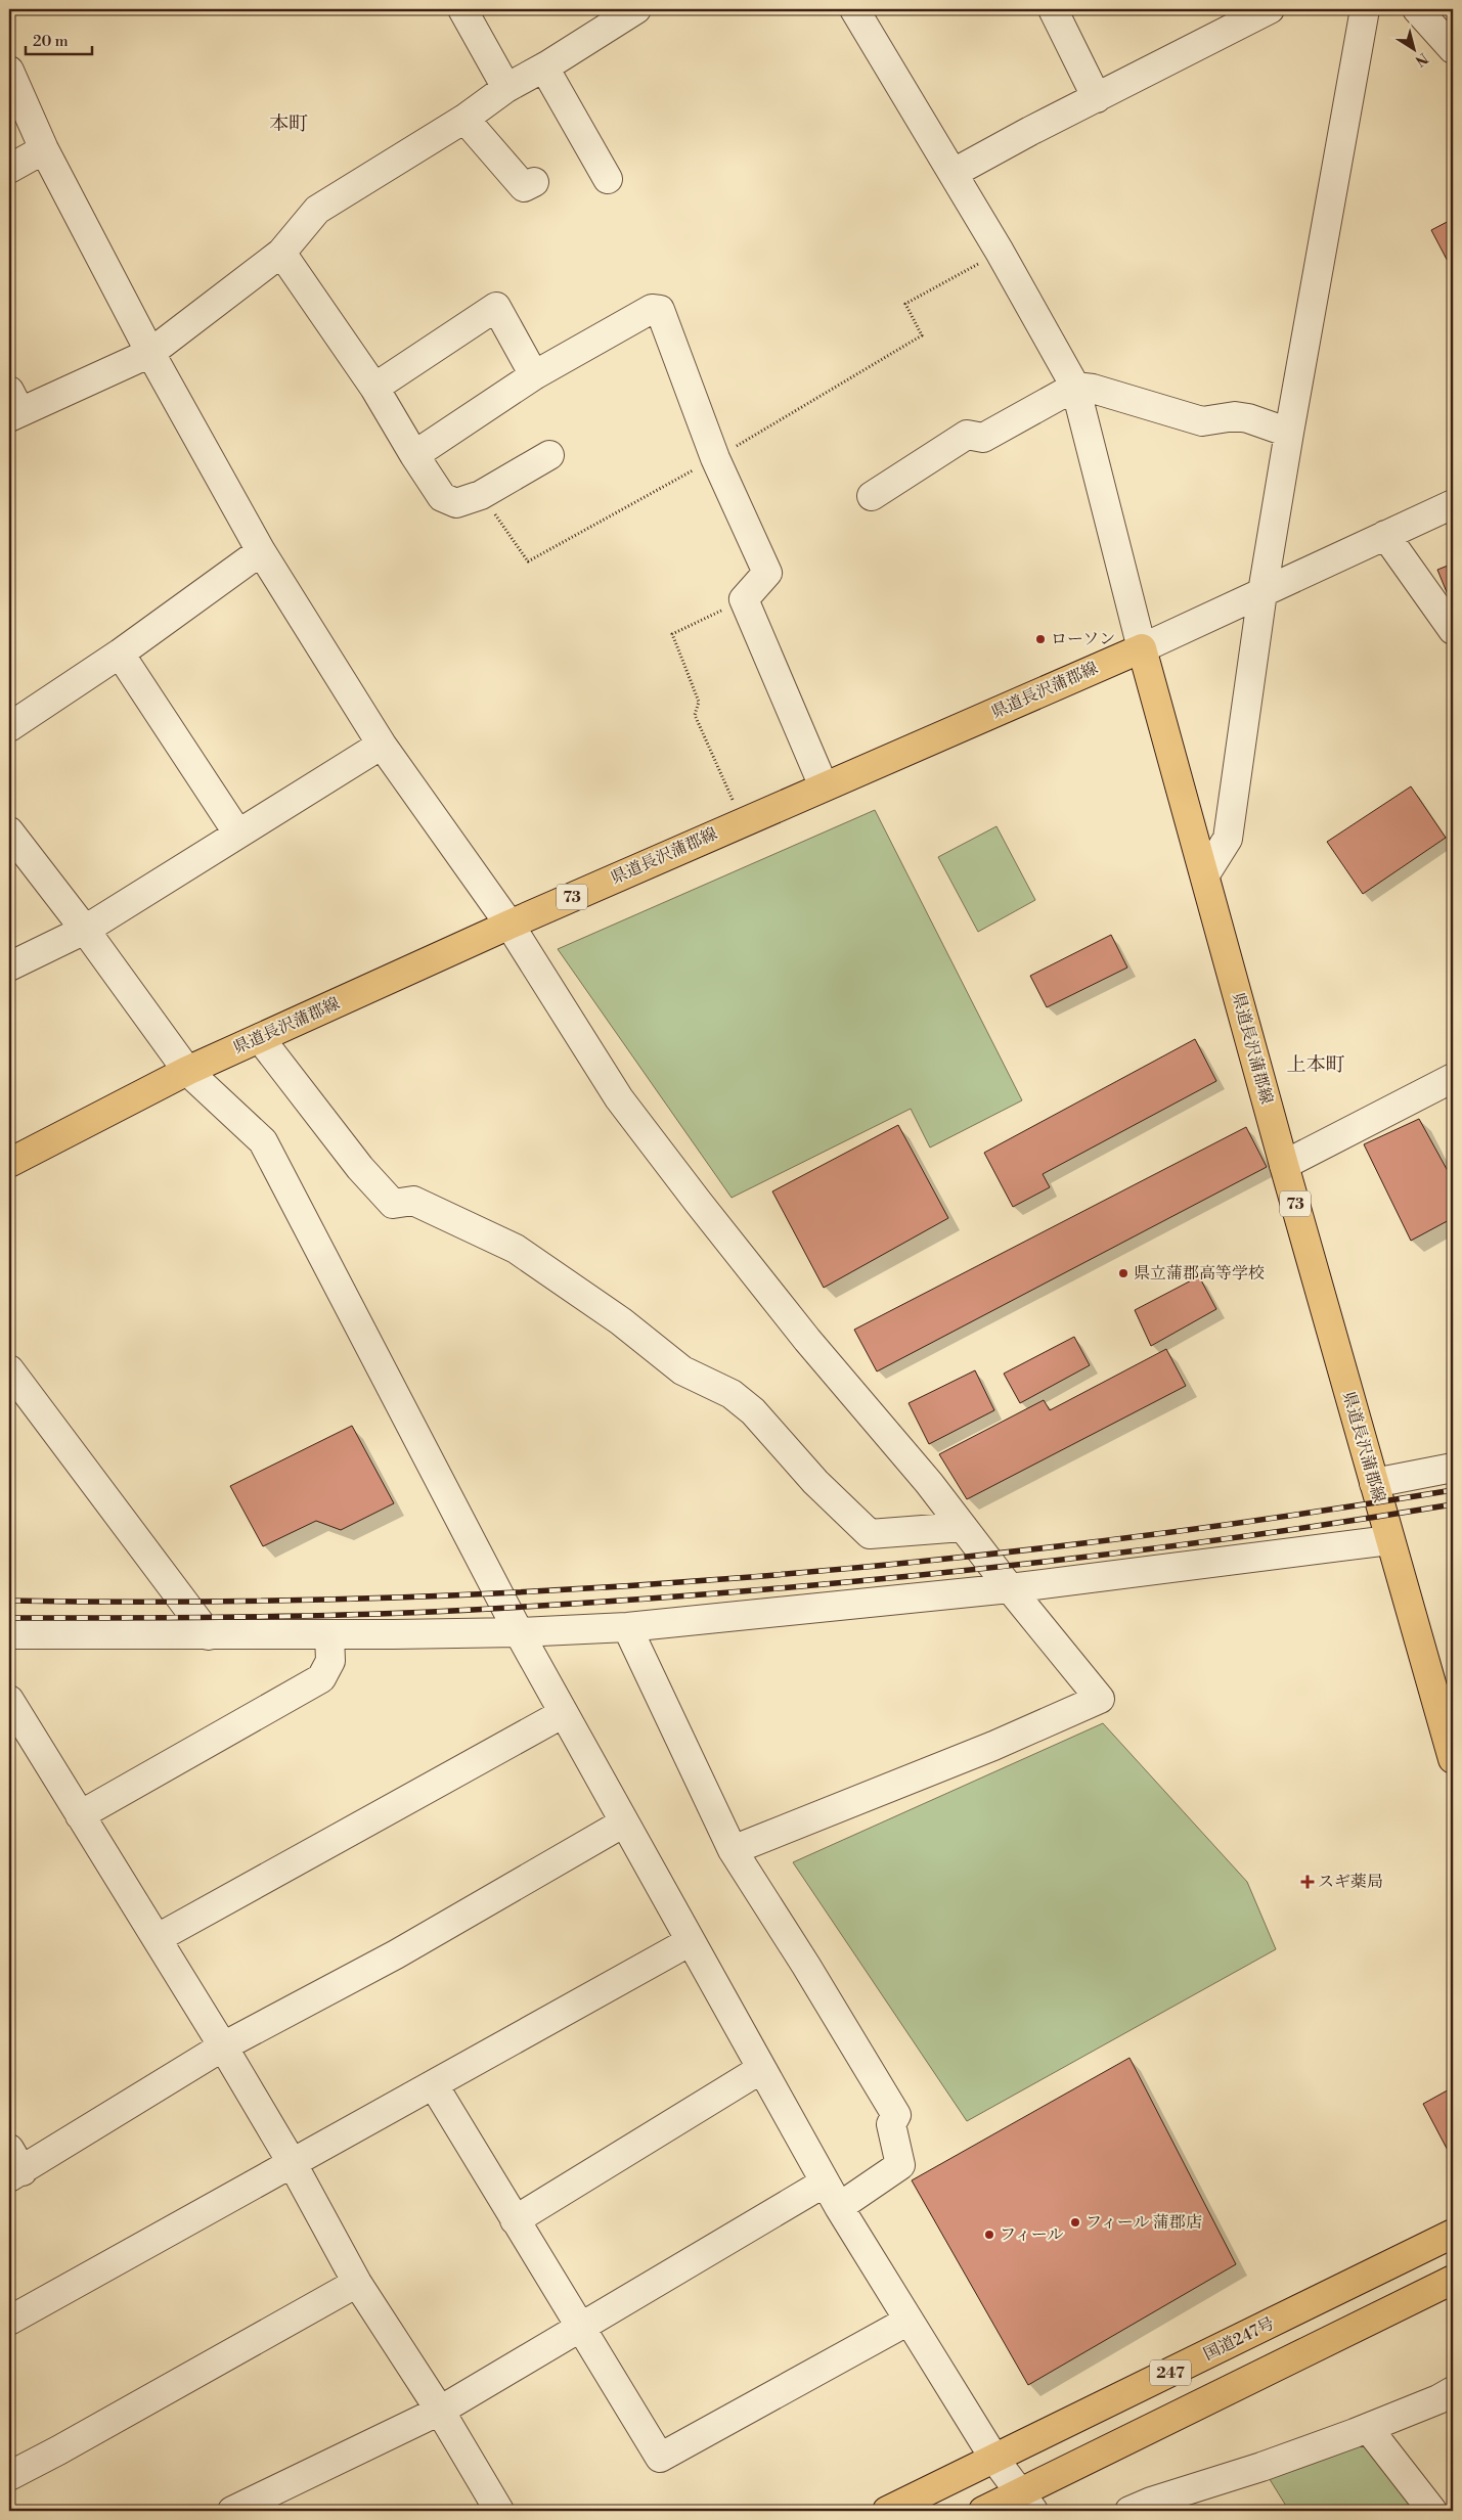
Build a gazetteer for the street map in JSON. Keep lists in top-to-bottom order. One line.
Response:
{"streets":{"main road":["県道長沢蒲郡線","73","国道247号","247"]},"districts":["本町","上本町"],"places":{"other":["ローソン","県立蒲郡高等学校","フィール 蒲郡店","フィール"],"health":["スギ薬局"]},"scale_bar":"20 m","north":"bottom right"}
